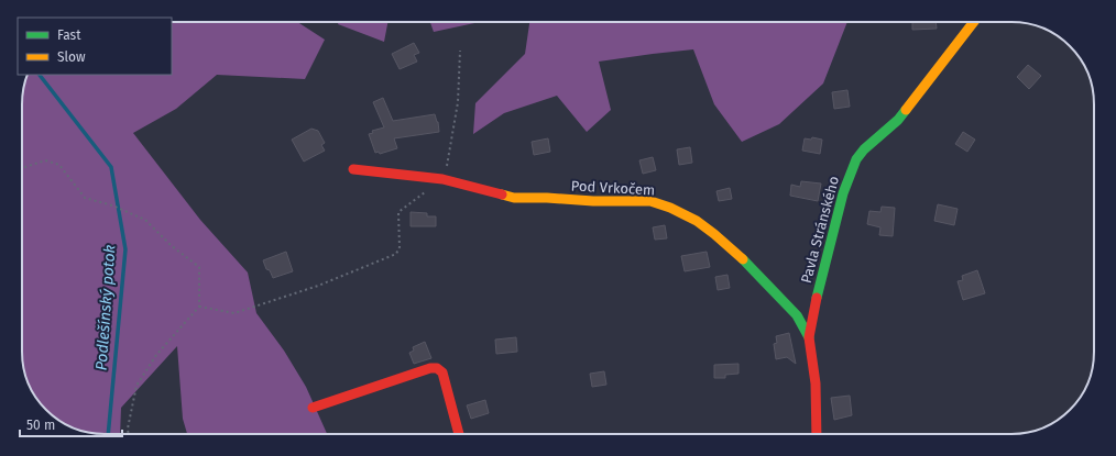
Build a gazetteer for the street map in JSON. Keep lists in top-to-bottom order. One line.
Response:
{"streets":{"street":["Pod Vrkočem","Pavla Stránského"]},"crossings":[["Pod Vrkočem","Pavla Stránského"]],"water":["Podlešínský potok"],"legend":["Fast","Slow"],"scale_bar":"50 m"}
